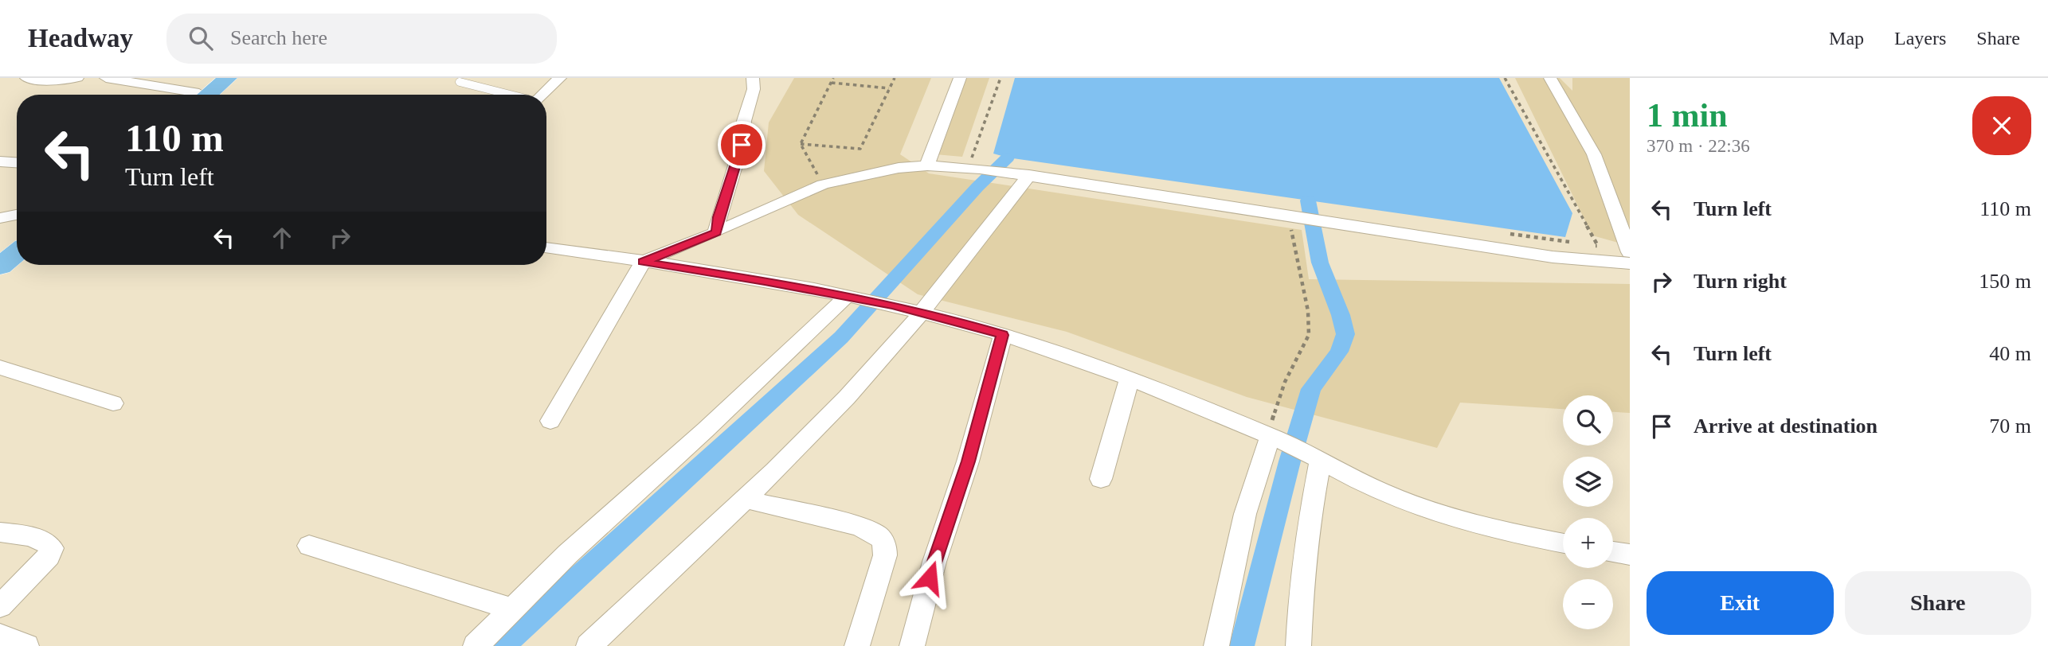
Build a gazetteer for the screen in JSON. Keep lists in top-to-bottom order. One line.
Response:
{"page":{"header":"Headway","search":"Search here","nav":["Map","Layers","Share"],"heading":["1 min","370 m · 22:36"],"turn":["110 m","Turn left"],"list":[{"name":"Turn left","value":"110 m"},{"name":"Turn right","value":"150 m"},{"name":"Turn left","value":"40 m"},{"name":"Arrive at destination","value":"70 m"}],"map_buttons":["+","−"],"buttons":["Exit","Share"]}}
